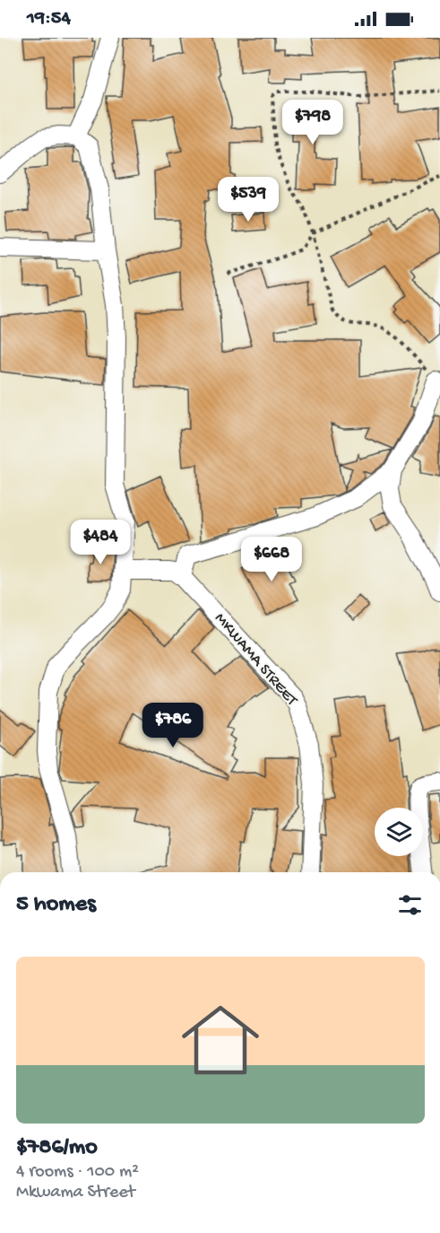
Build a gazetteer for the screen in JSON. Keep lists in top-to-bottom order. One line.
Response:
{"streets":{"street":["MKWAMA STREET"]},"page":{"status":"19:54","price":["$798","$539","$484","$668","$786"],"heading":"5 homes","list":[{"name":"$786/mo","note":"4 rooms · 100 m² · Mkwama Street"}]}}
